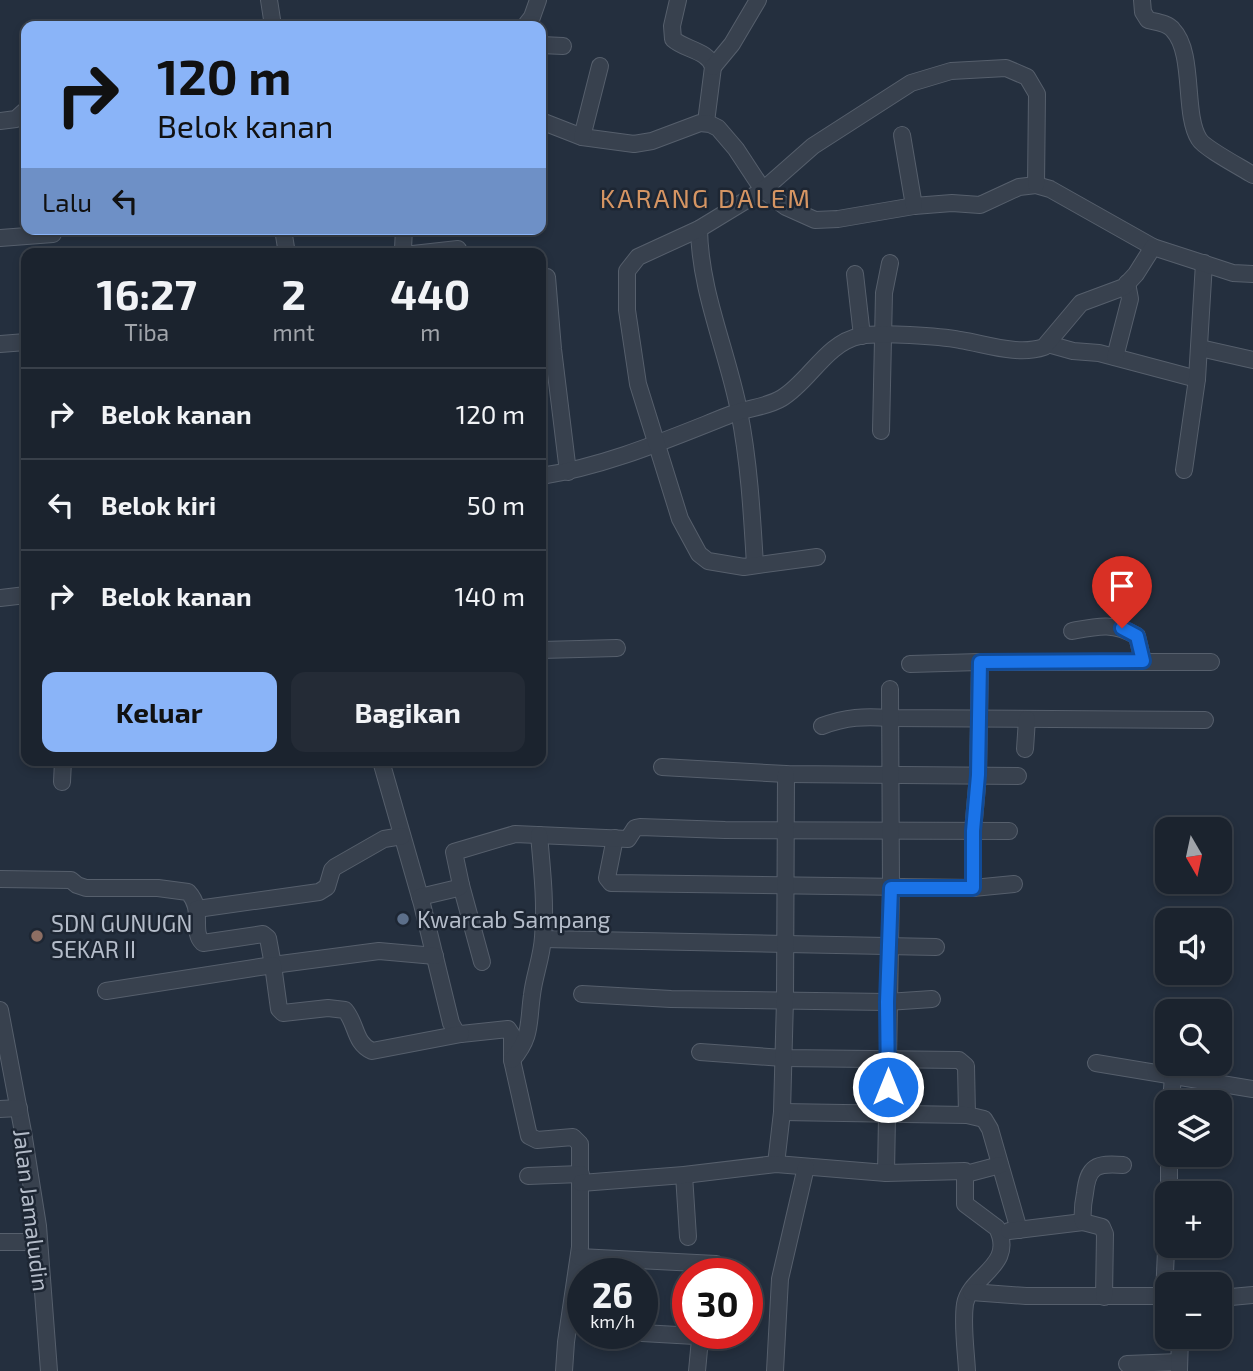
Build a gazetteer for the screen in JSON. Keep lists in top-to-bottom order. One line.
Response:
{"streets":{"street":["Jalan Jamaludin"]},"districts":["KARANG DALEM"],"places":["Kwarcab Sampang","SDN GUNUGN SEKAR II"],"north":"bottom","page":{"turn":["120 m","Belok kanan"],"then":"Lalu","eta":["16:27","Tiba","2","mnt","440","m"],"list":[{"name":"Belok kanan","value":"120 m"},{"name":"Belok kiri","value":"50 m"},{"name":"Belok kanan","value":"140 m"}],"buttons":["Keluar","Bagikan"],"map_buttons":["+","−"],"speed":"26 km/h","limit":"30"}}
